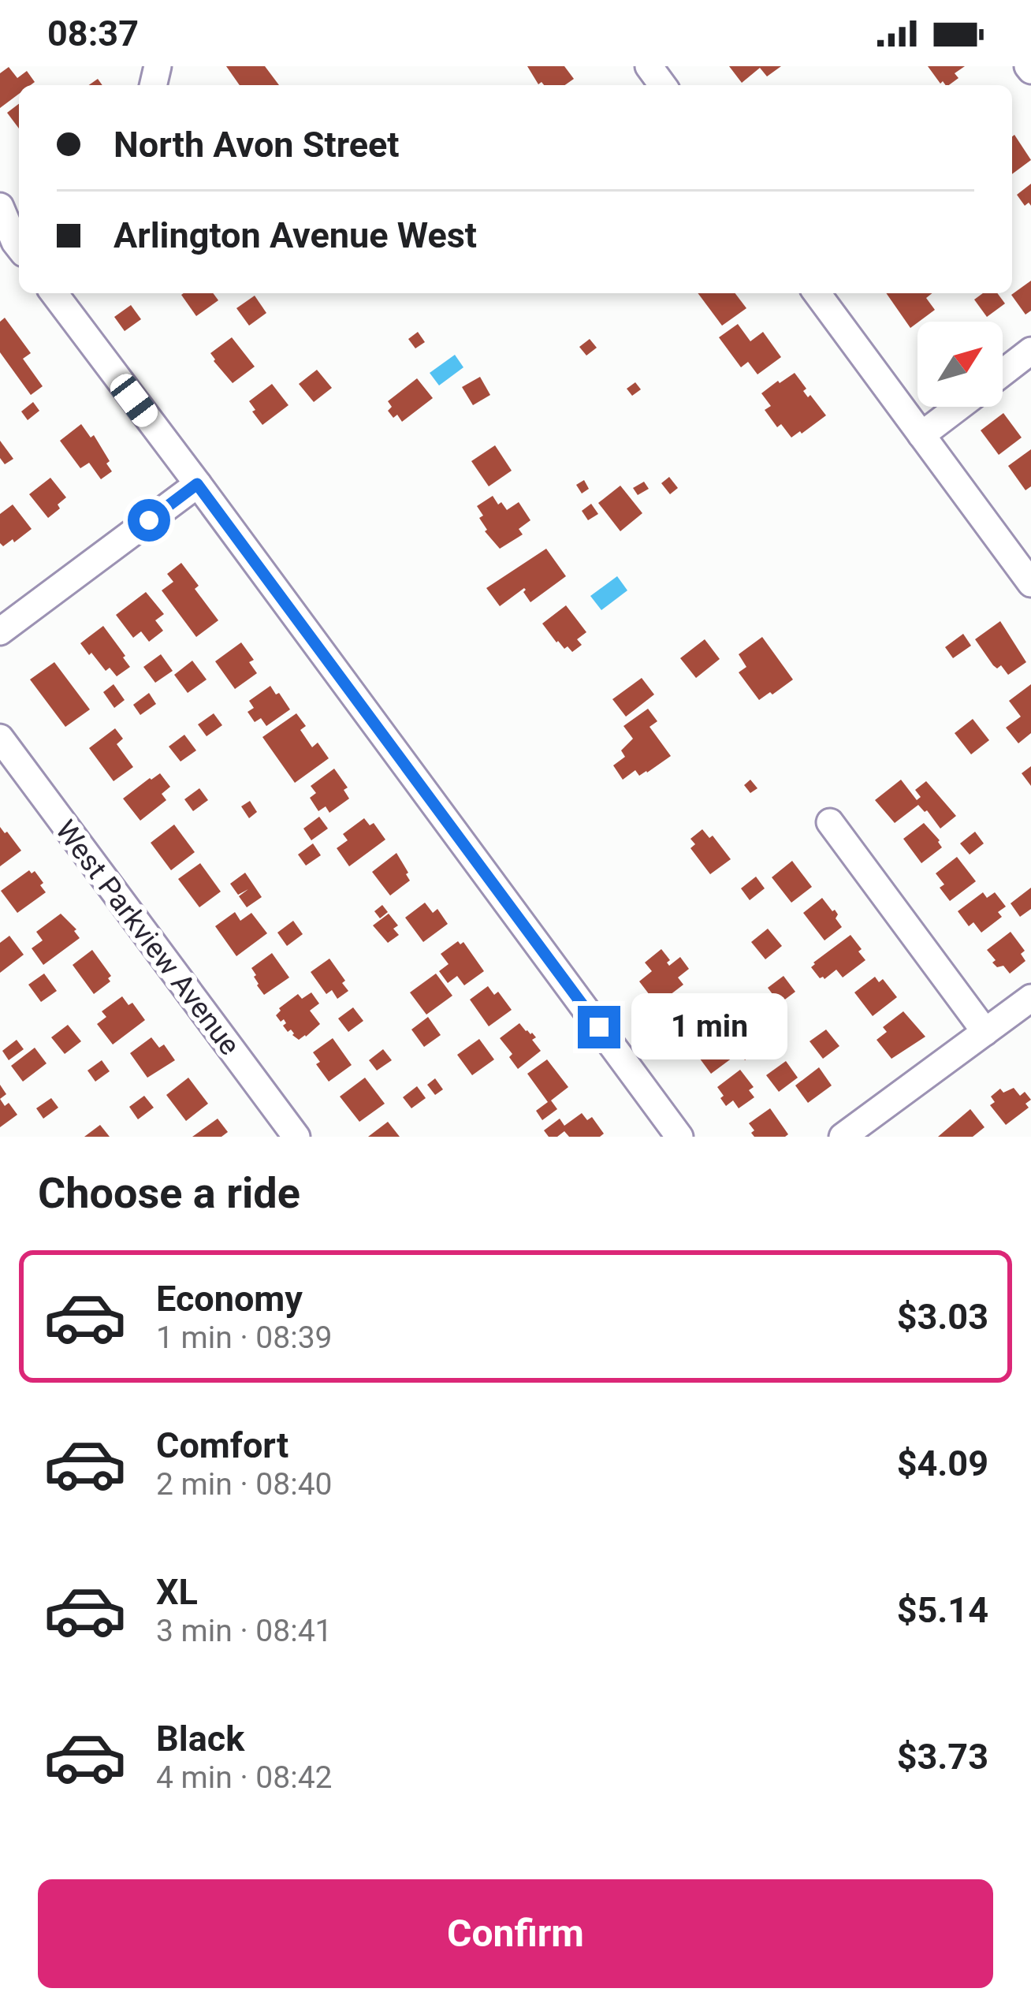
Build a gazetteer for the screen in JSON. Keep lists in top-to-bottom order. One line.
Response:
{"streets":{"street":["West Parkview Avenue"]},"north":"top right","page":{"status":"08:37","banner":["North Avon Street","Arlington Avenue West"],"bubble":"1 min","heading":"Choose a ride","list":[{"name":"Economy","note":"1 min · 08:39","value":"$3.03"},{"name":"Comfort","note":"2 min · 08:40","value":"$4.09"},{"name":"XL","note":"3 min · 08:41","value":"$5.14"},{"name":"Black","note":"4 min · 08:42","value":"$3.73"}],"buttons":"Confirm"}}
